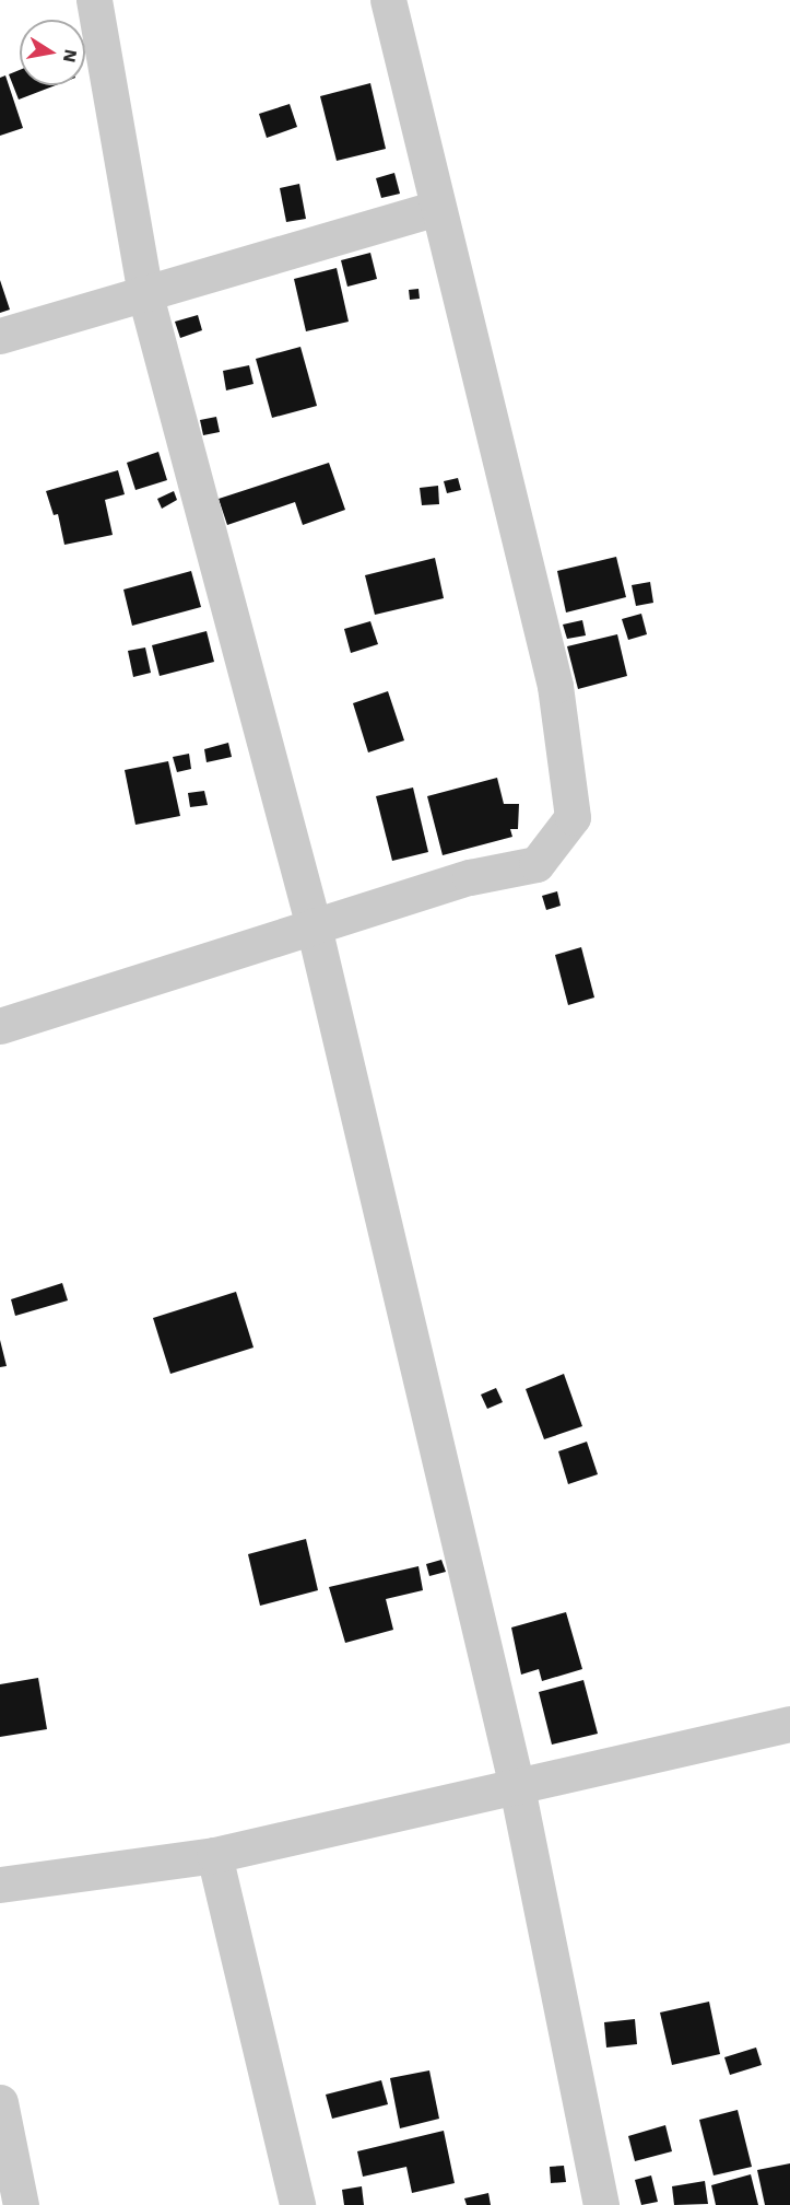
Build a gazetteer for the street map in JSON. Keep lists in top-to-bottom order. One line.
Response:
{"north":"right"}
